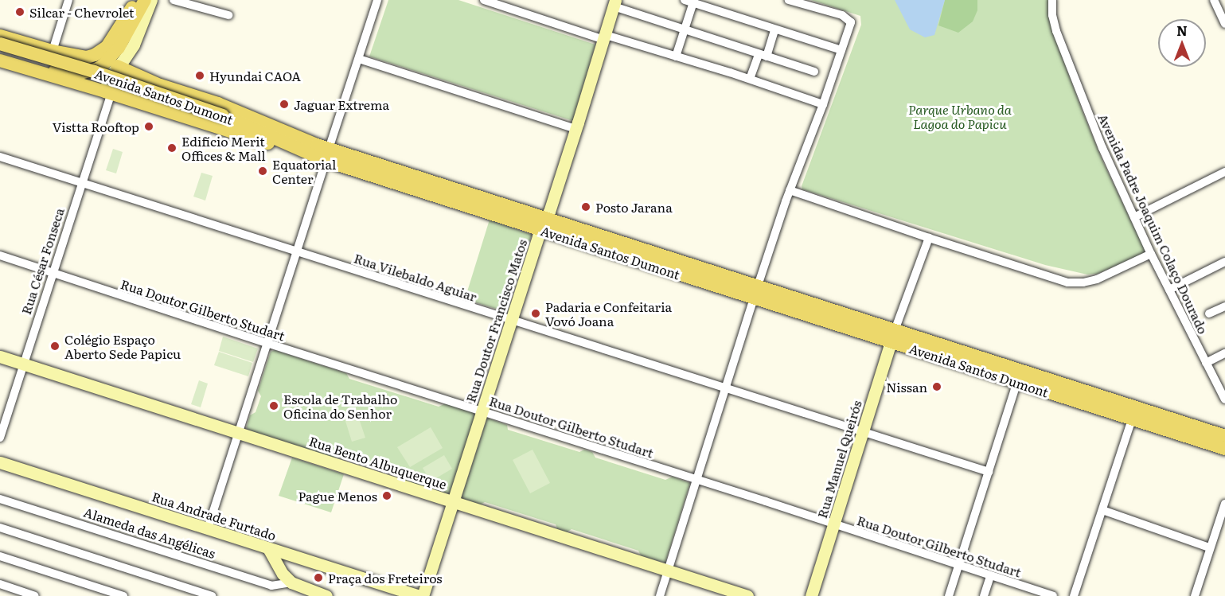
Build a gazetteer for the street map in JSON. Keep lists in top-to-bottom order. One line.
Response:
{"streets":{"main road":["Avenida Santos Dumont"],"street":["Avenida Padre Joaquim Colaço Dourado","Rua César Fonseca","Rua Vilebaldo Aguiar","Rua Doutor Gilberto Studart","Rua Doutor Francisco Matos","Rua Manuel Queirós","Rua Bento Albuquerque","Rua Andrade Furtado","Alameda das Angélicas"]},"crossings":[["Avenida Santos Dumont","Rua César Fonseca"],["Avenida Santos Dumont","Rua Doutor Francisco Matos"],["Avenida Santos Dumont","Rua Manuel Queirós"],["Rua César Fonseca","Rua Vilebaldo Aguiar"],["Rua César Fonseca","Rua Doutor Gilberto Studart"],["Rua César Fonseca","Rua Bento Albuquerque"],["Rua Vilebaldo Aguiar","Rua Doutor Francisco Matos"],["Rua Vilebaldo Aguiar","Rua Manuel Queirós"],["Rua Doutor Gilberto Studart","Rua Doutor Francisco Matos"],["Rua Doutor Gilberto Studart","Rua Manuel Queirós"],["Rua Doutor Francisco Matos","Rua Bento Albuquerque"],["Rua Doutor Francisco Matos","Rua Andrade Furtado"]],"parks":["Parque Urbano da Lagoa do Papicu"],"places":["Silcar - Chevrolet","Hyundai CAOA","Jaguar Extrema","Vistta Rooftop","Edifício Merit Offices & Mall","Equatorial Center","Posto Jarana","Padaria e Confeitaria Vovó Joana","Colégio Espaço Aberto Sede Papicu","Nissan","Escola de Trabalho Oficina do Senhor","Pague Menos","Praça dos Freteiros"],"north":"top"}
